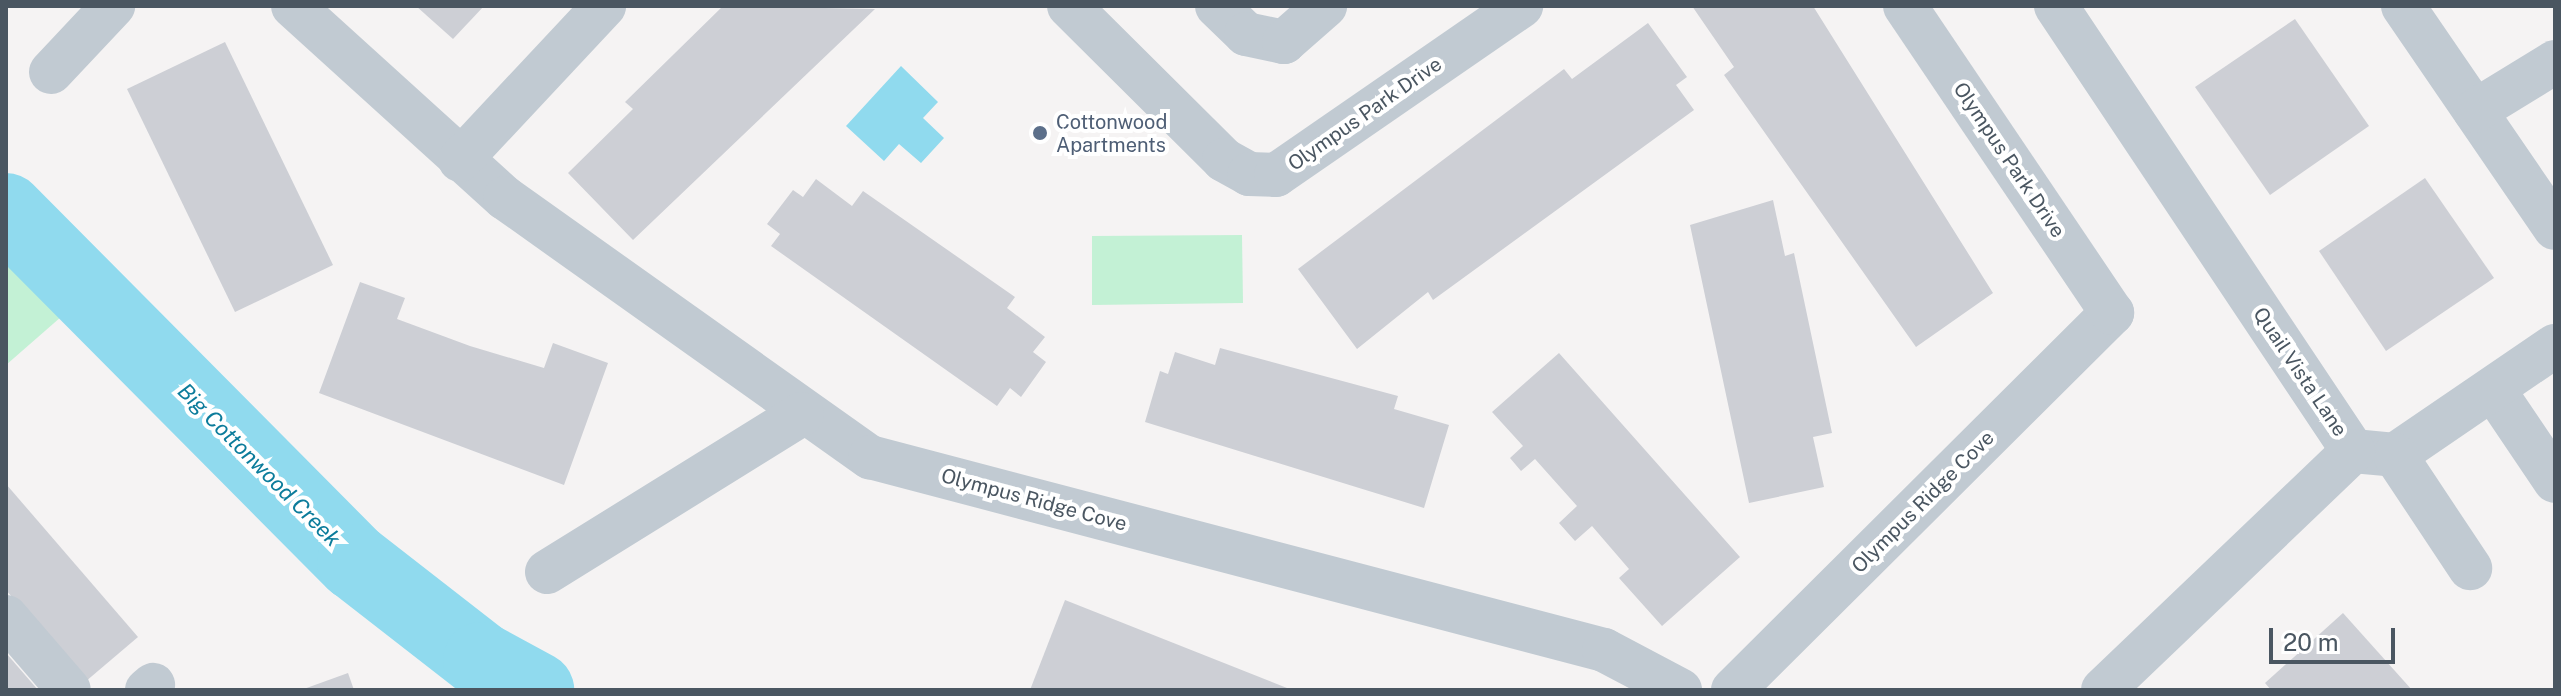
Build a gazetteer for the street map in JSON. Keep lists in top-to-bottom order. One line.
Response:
{"streets":{"street":["Olympus Park Drive","Quail Vista Lane","Olympus Ridge Cove"]},"crossings":[["Olympus Park Drive","Olympus Ridge Cove"]],"water":["Big Cottonwood Creek"],"places":["Cottonwood Apartments"],"scale_bar":"20 m"}
